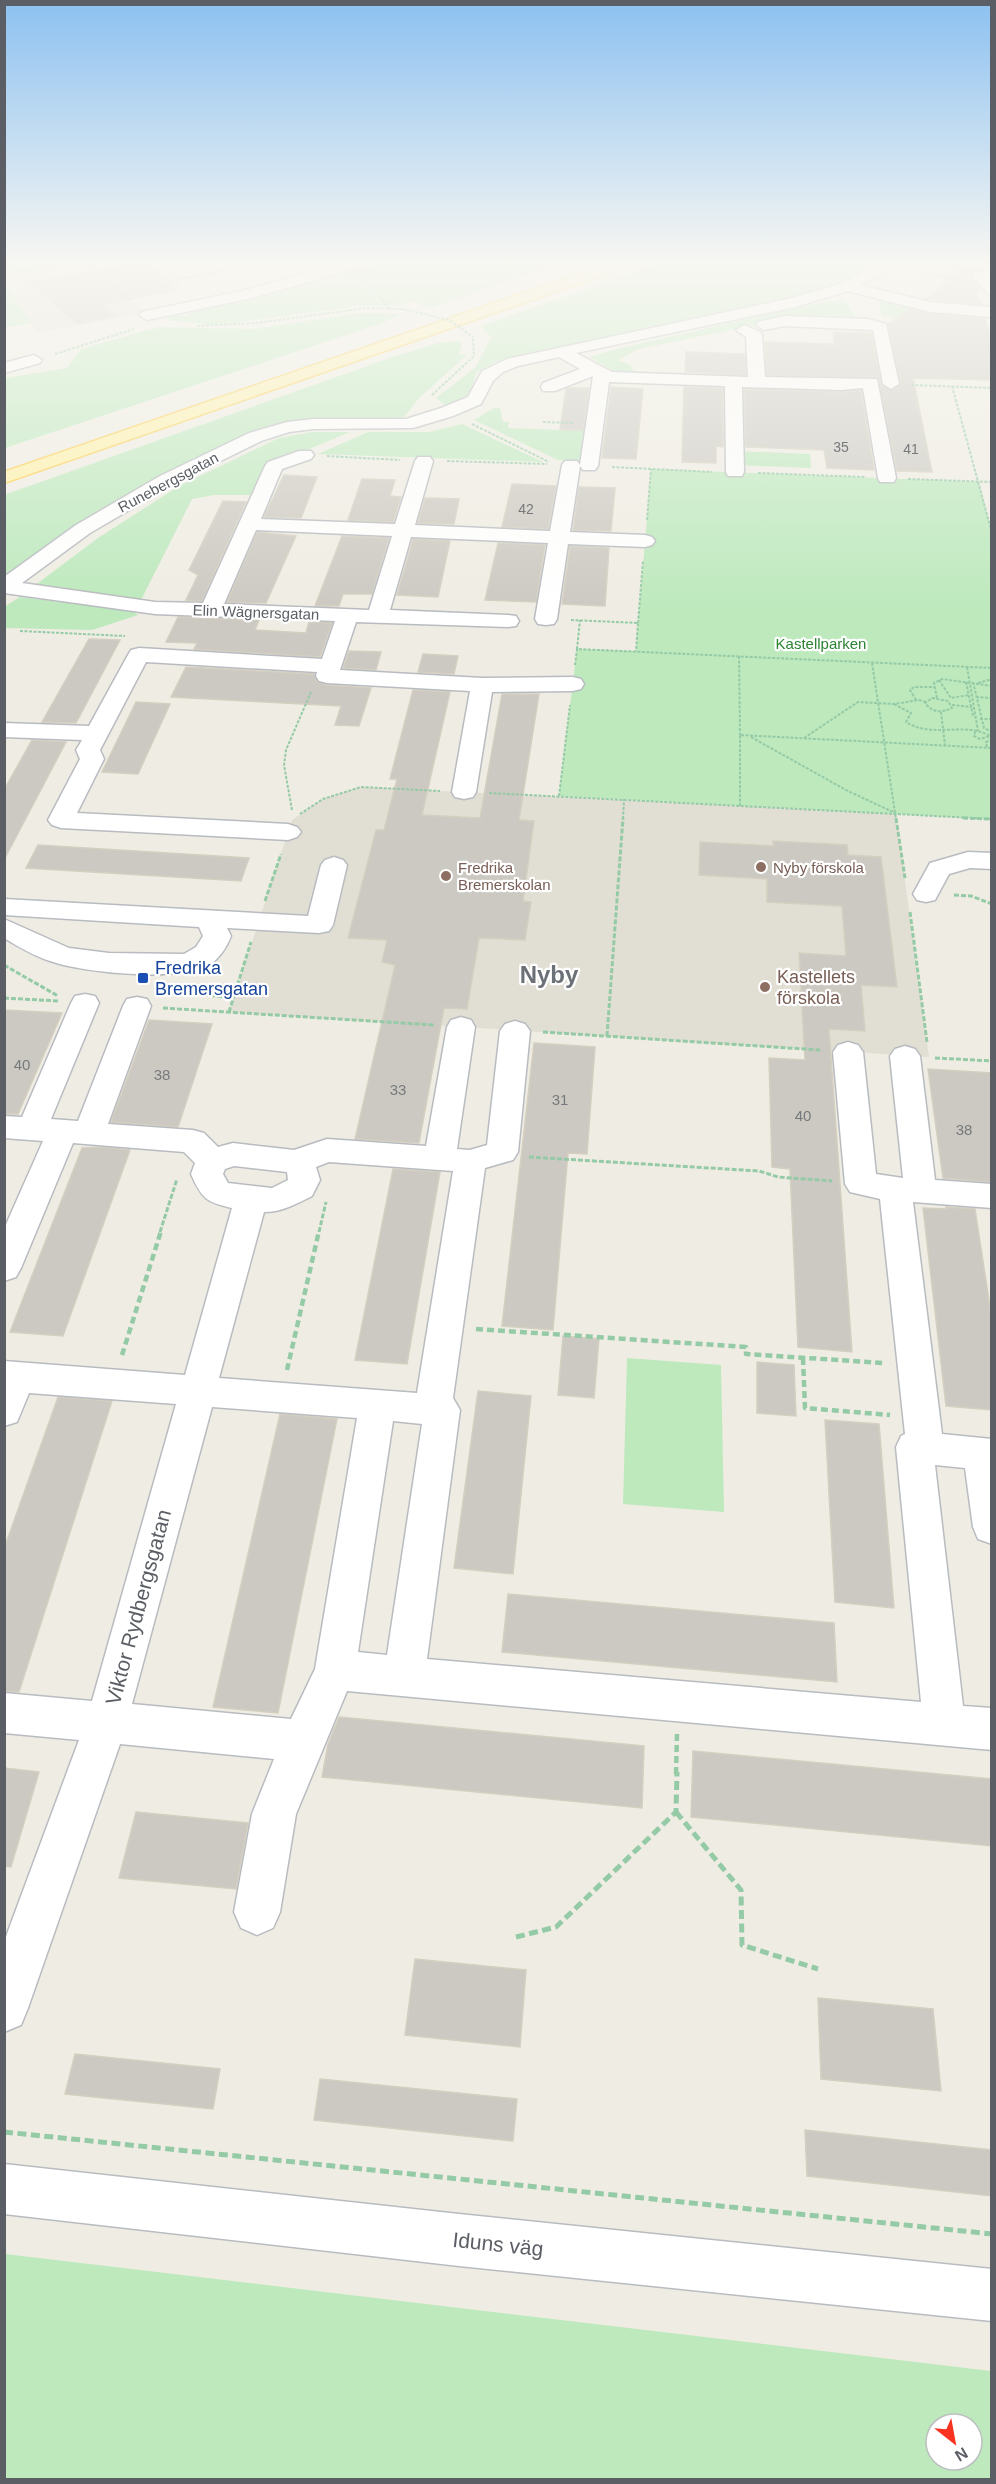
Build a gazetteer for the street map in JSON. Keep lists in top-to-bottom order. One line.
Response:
{"streets":{"street":["Runebergsgatan","Elin Wägnersgatan","Viktor Rydbergsgatan","Iduns väg"]},"crossings":[["Runebergsgatan","Elin Wägnersgatan"]],"districts":["Nyby"],"parks":["Kastellparken"],"places":{"other":["Nyby förskola","Fredrika Bremerskolan","Kastellets förskola"],"transit":["Fredrika Bremersgatan"]},"house_numbers":["35","41","42","40","38","33","31","40","38"],"north":"bottom right"}
